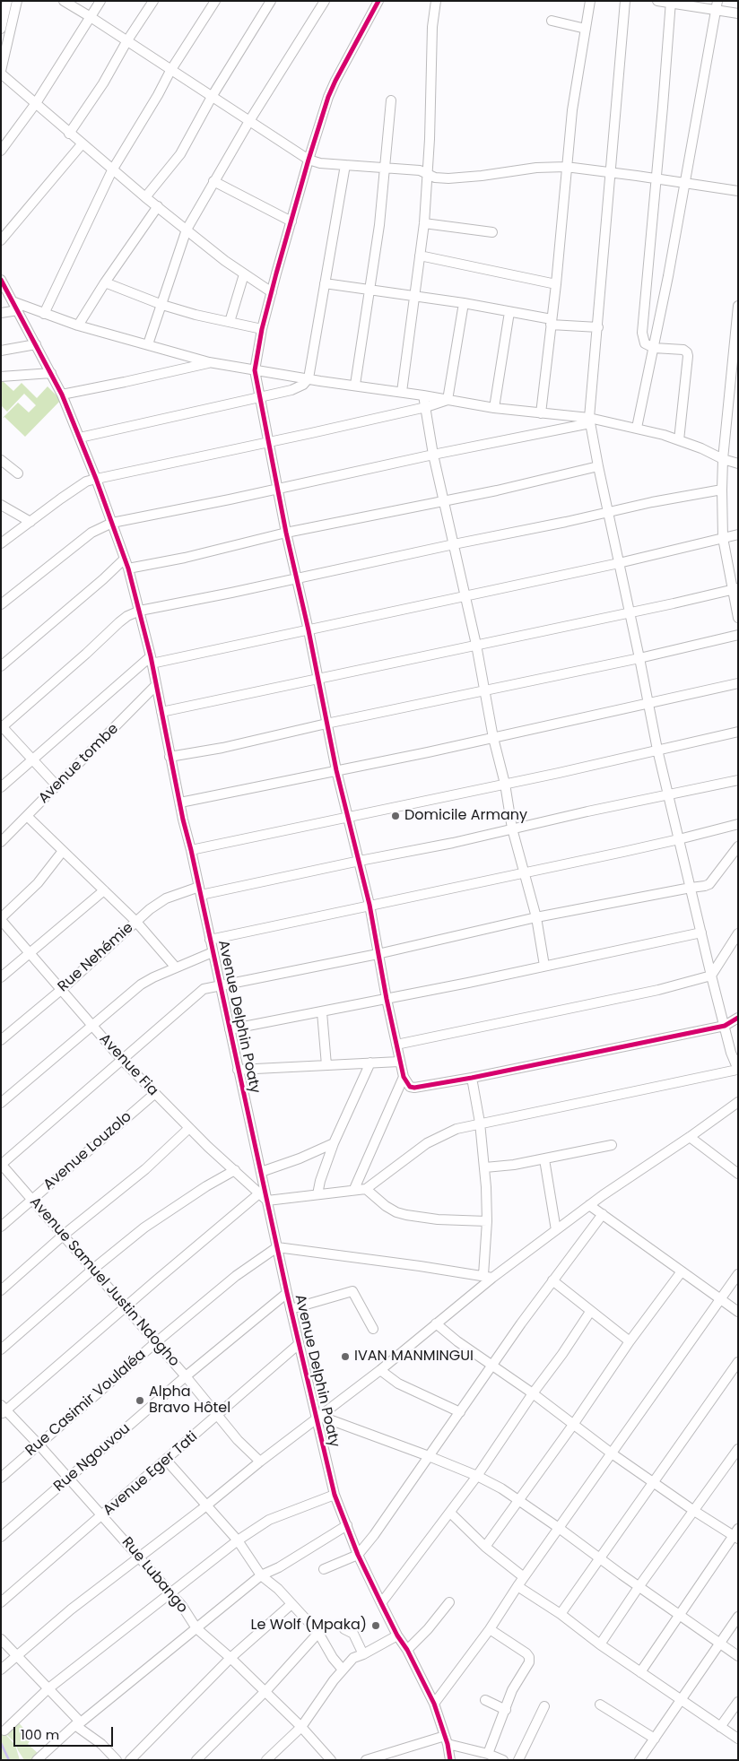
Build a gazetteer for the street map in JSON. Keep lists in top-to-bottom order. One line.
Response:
{"streets":{"street":["Avenue tombe","Rue Nehémie","Avenue Delphin Poaty","Avenue Fia","Avenue Louzolo","Avenue Samuel Justin Ndogho","Rue Casimir Voulaléa","Rue Ngouvou","Avenue Eger Tati","Rue Lubango"]},"crossings":[["Avenue tombe","Avenue Delphin Poaty"],["Rue Nehémie","Avenue Delphin Poaty"],["Rue Nehémie","Avenue Fia"],["Avenue Delphin Poaty","Avenue Fia"],["Avenue Delphin Poaty","Rue Casimir Voulaléa"],["Avenue Delphin Poaty","Rue Ngouvou"],["Avenue Delphin Poaty","Avenue Eger Tati"],["Avenue Fia","Avenue Louzolo"],["Avenue Louzolo","Avenue Samuel Justin Ndogho"],["Avenue Samuel Justin Ndogho","Rue Casimir Voulaléa"],["Avenue Samuel Justin Ndogho","Rue Ngouvou"],["Avenue Samuel Justin Ndogho","Avenue Eger Tati"],["Rue Casimir Voulaléa","Rue Lubango"],["Rue Ngouvou","Rue Lubango"],["Avenue Eger Tati","Rue Lubango"]],"places":["Domicile Armany","IVAN MANMINGUI","Alpha Bravo Hôtel","Le Wolf (Mpaka)"],"scale_bar":"100 m"}
